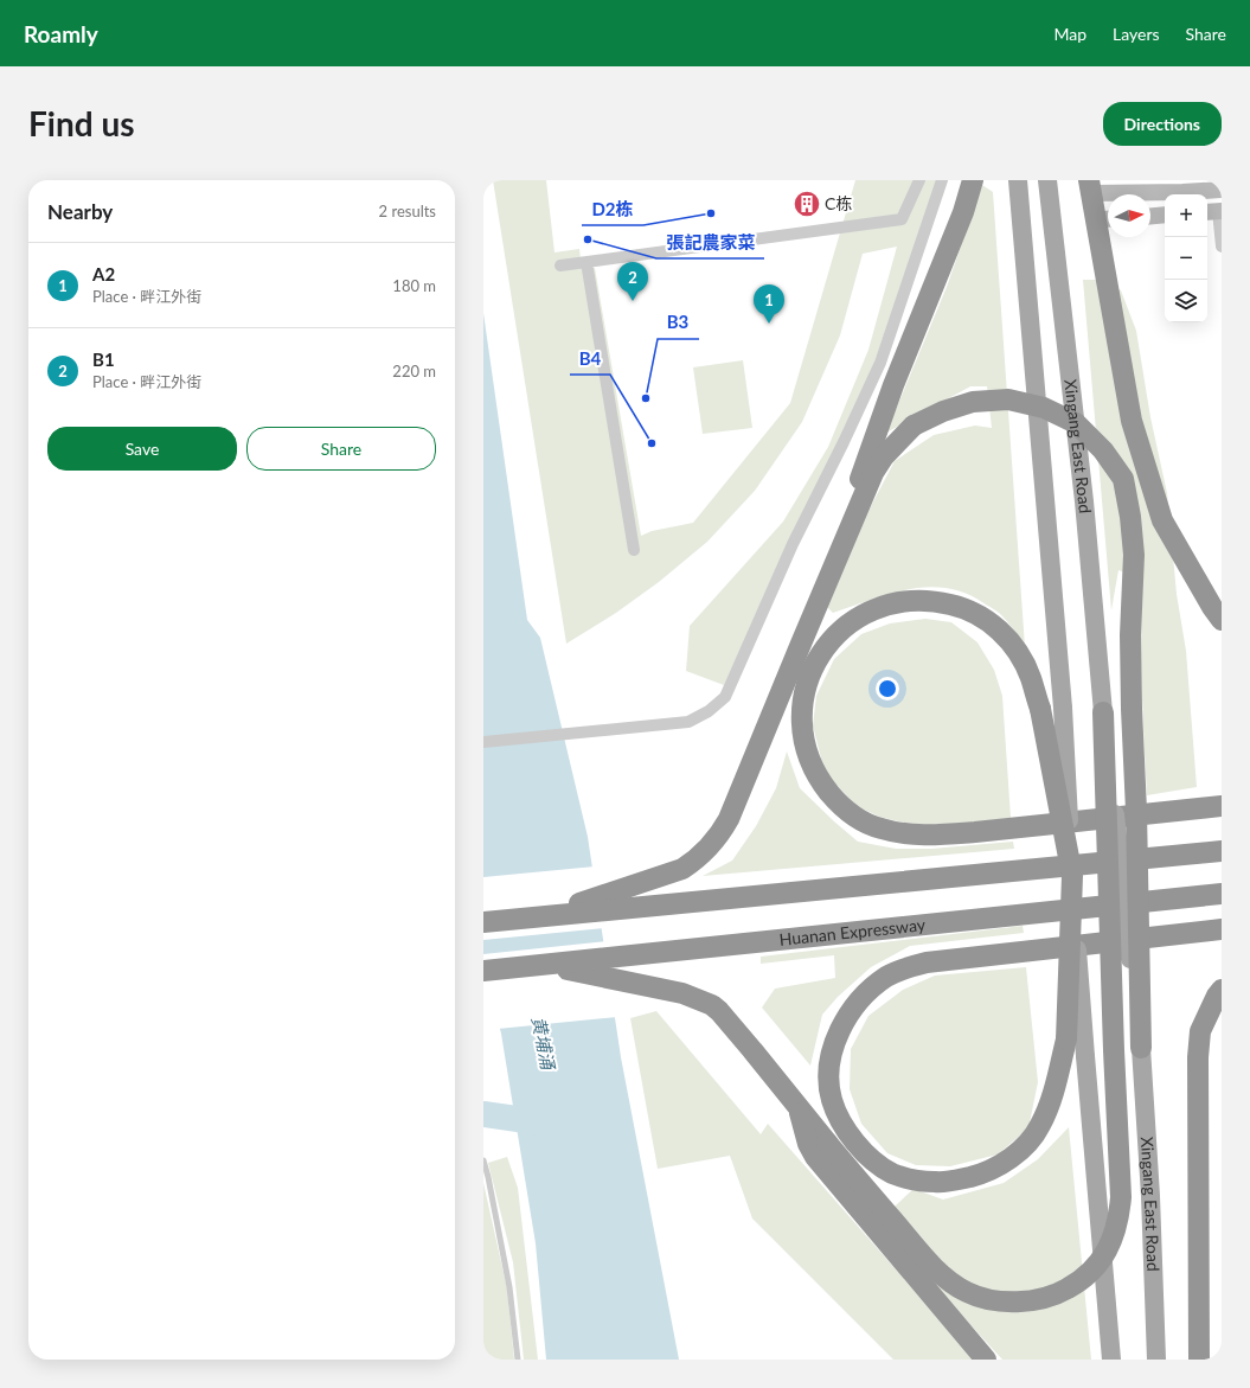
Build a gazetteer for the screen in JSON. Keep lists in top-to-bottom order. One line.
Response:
{"streets":{"highway":["Huanan Expressway"],"main road":["Xingang East Road"]},"water":["黄埔涌"],"places":{"building":["C栋"],"other":["D2栋","張記農家菜","B3","B4"]},"north":"right","page":{"header":"Roamly","nav":["Map","Layers","Share"],"buttons":["Directions",["Save","Share"]],"title":"Find us","heading":["Nearby","2 results"],"map_buttons":["+","−"],"list":[{"mark":"1","name":"A2","note":"Place · 畔江外街","value":"180 m"},{"mark":"2","name":"B1","note":"Place · 畔江外街","value":"220 m"}],"pins":["2","1"]}}
